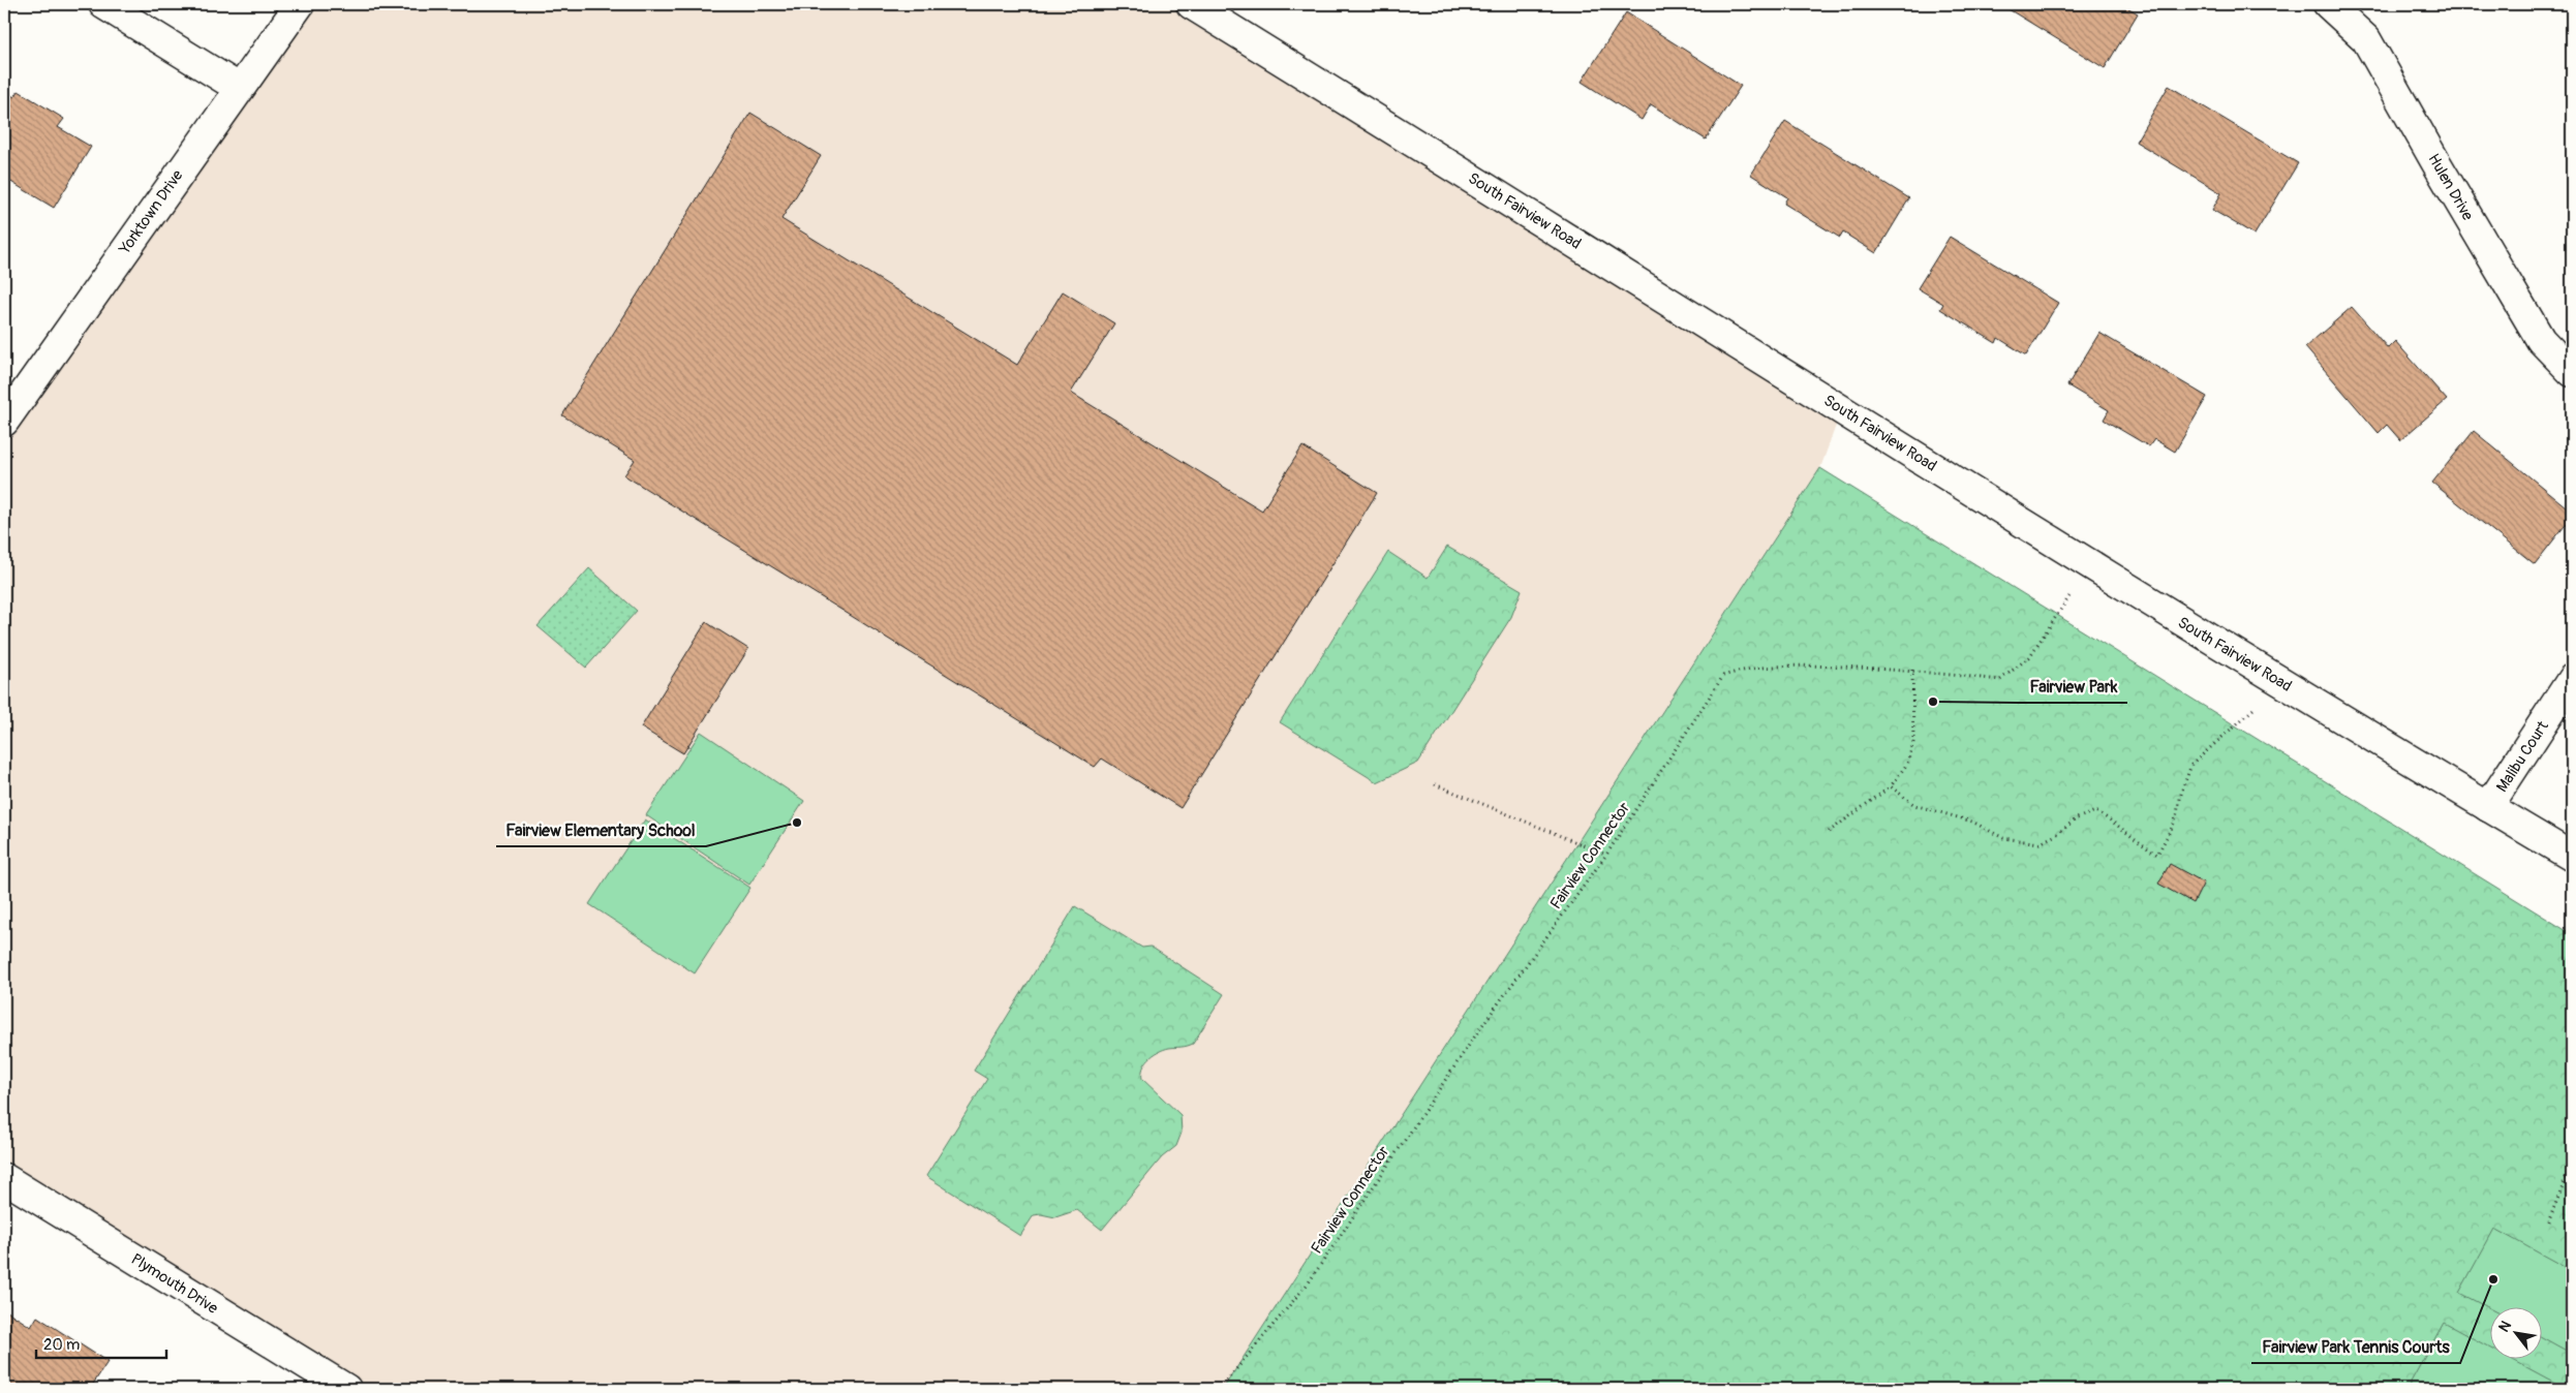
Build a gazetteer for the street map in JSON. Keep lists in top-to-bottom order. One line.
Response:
{"streets":{"street":["Hulen Drive","South Fairview Road","Yorktown Drive","Malibu Court","Plymouth Drive"],"path":["Fairview Connector"]},"crossings":[["South Fairview Road","Malibu Court"],["South Fairview Road","Fairview Connector"]],"places":["Fairview Park","Fairview Elementary School","Fairview Park Tennis Courts"],"scale_bar":"20 m","north":"top left"}
